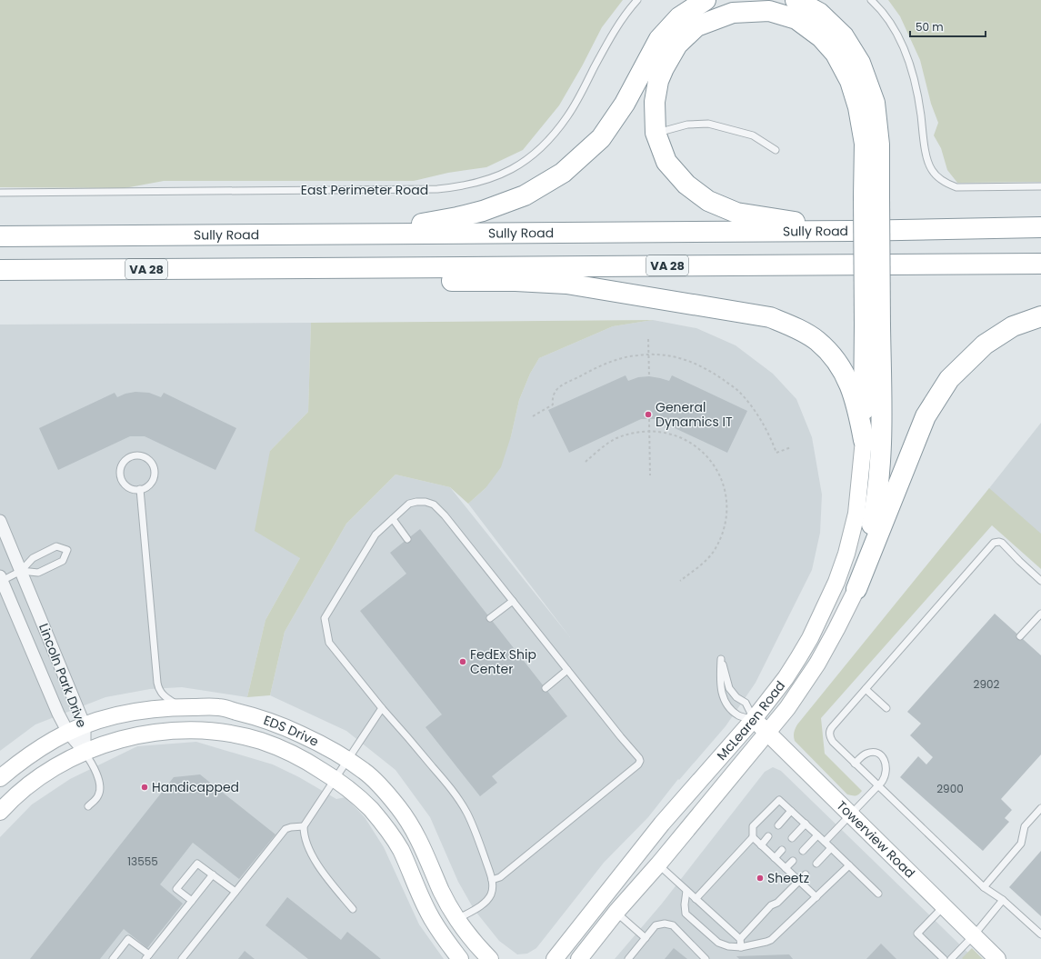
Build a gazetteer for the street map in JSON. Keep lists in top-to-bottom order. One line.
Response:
{"streets":{"highway":["Sully Road","VA 28"],"street":["Lincoln Park Drive","McLearen Road","EDS Drive","Towerview Road"],"lane":["East Perimeter Road"]},"crossings":[["Lincoln Park Drive","EDS Drive"],["McLearen Road","Towerview Road"]],"places":["General Dynamics IT","FedEx Ship Center","Handicapped","Sheetz"],"house_numbers":["2902","2900","13555"],"scale_bar":"50 m"}
